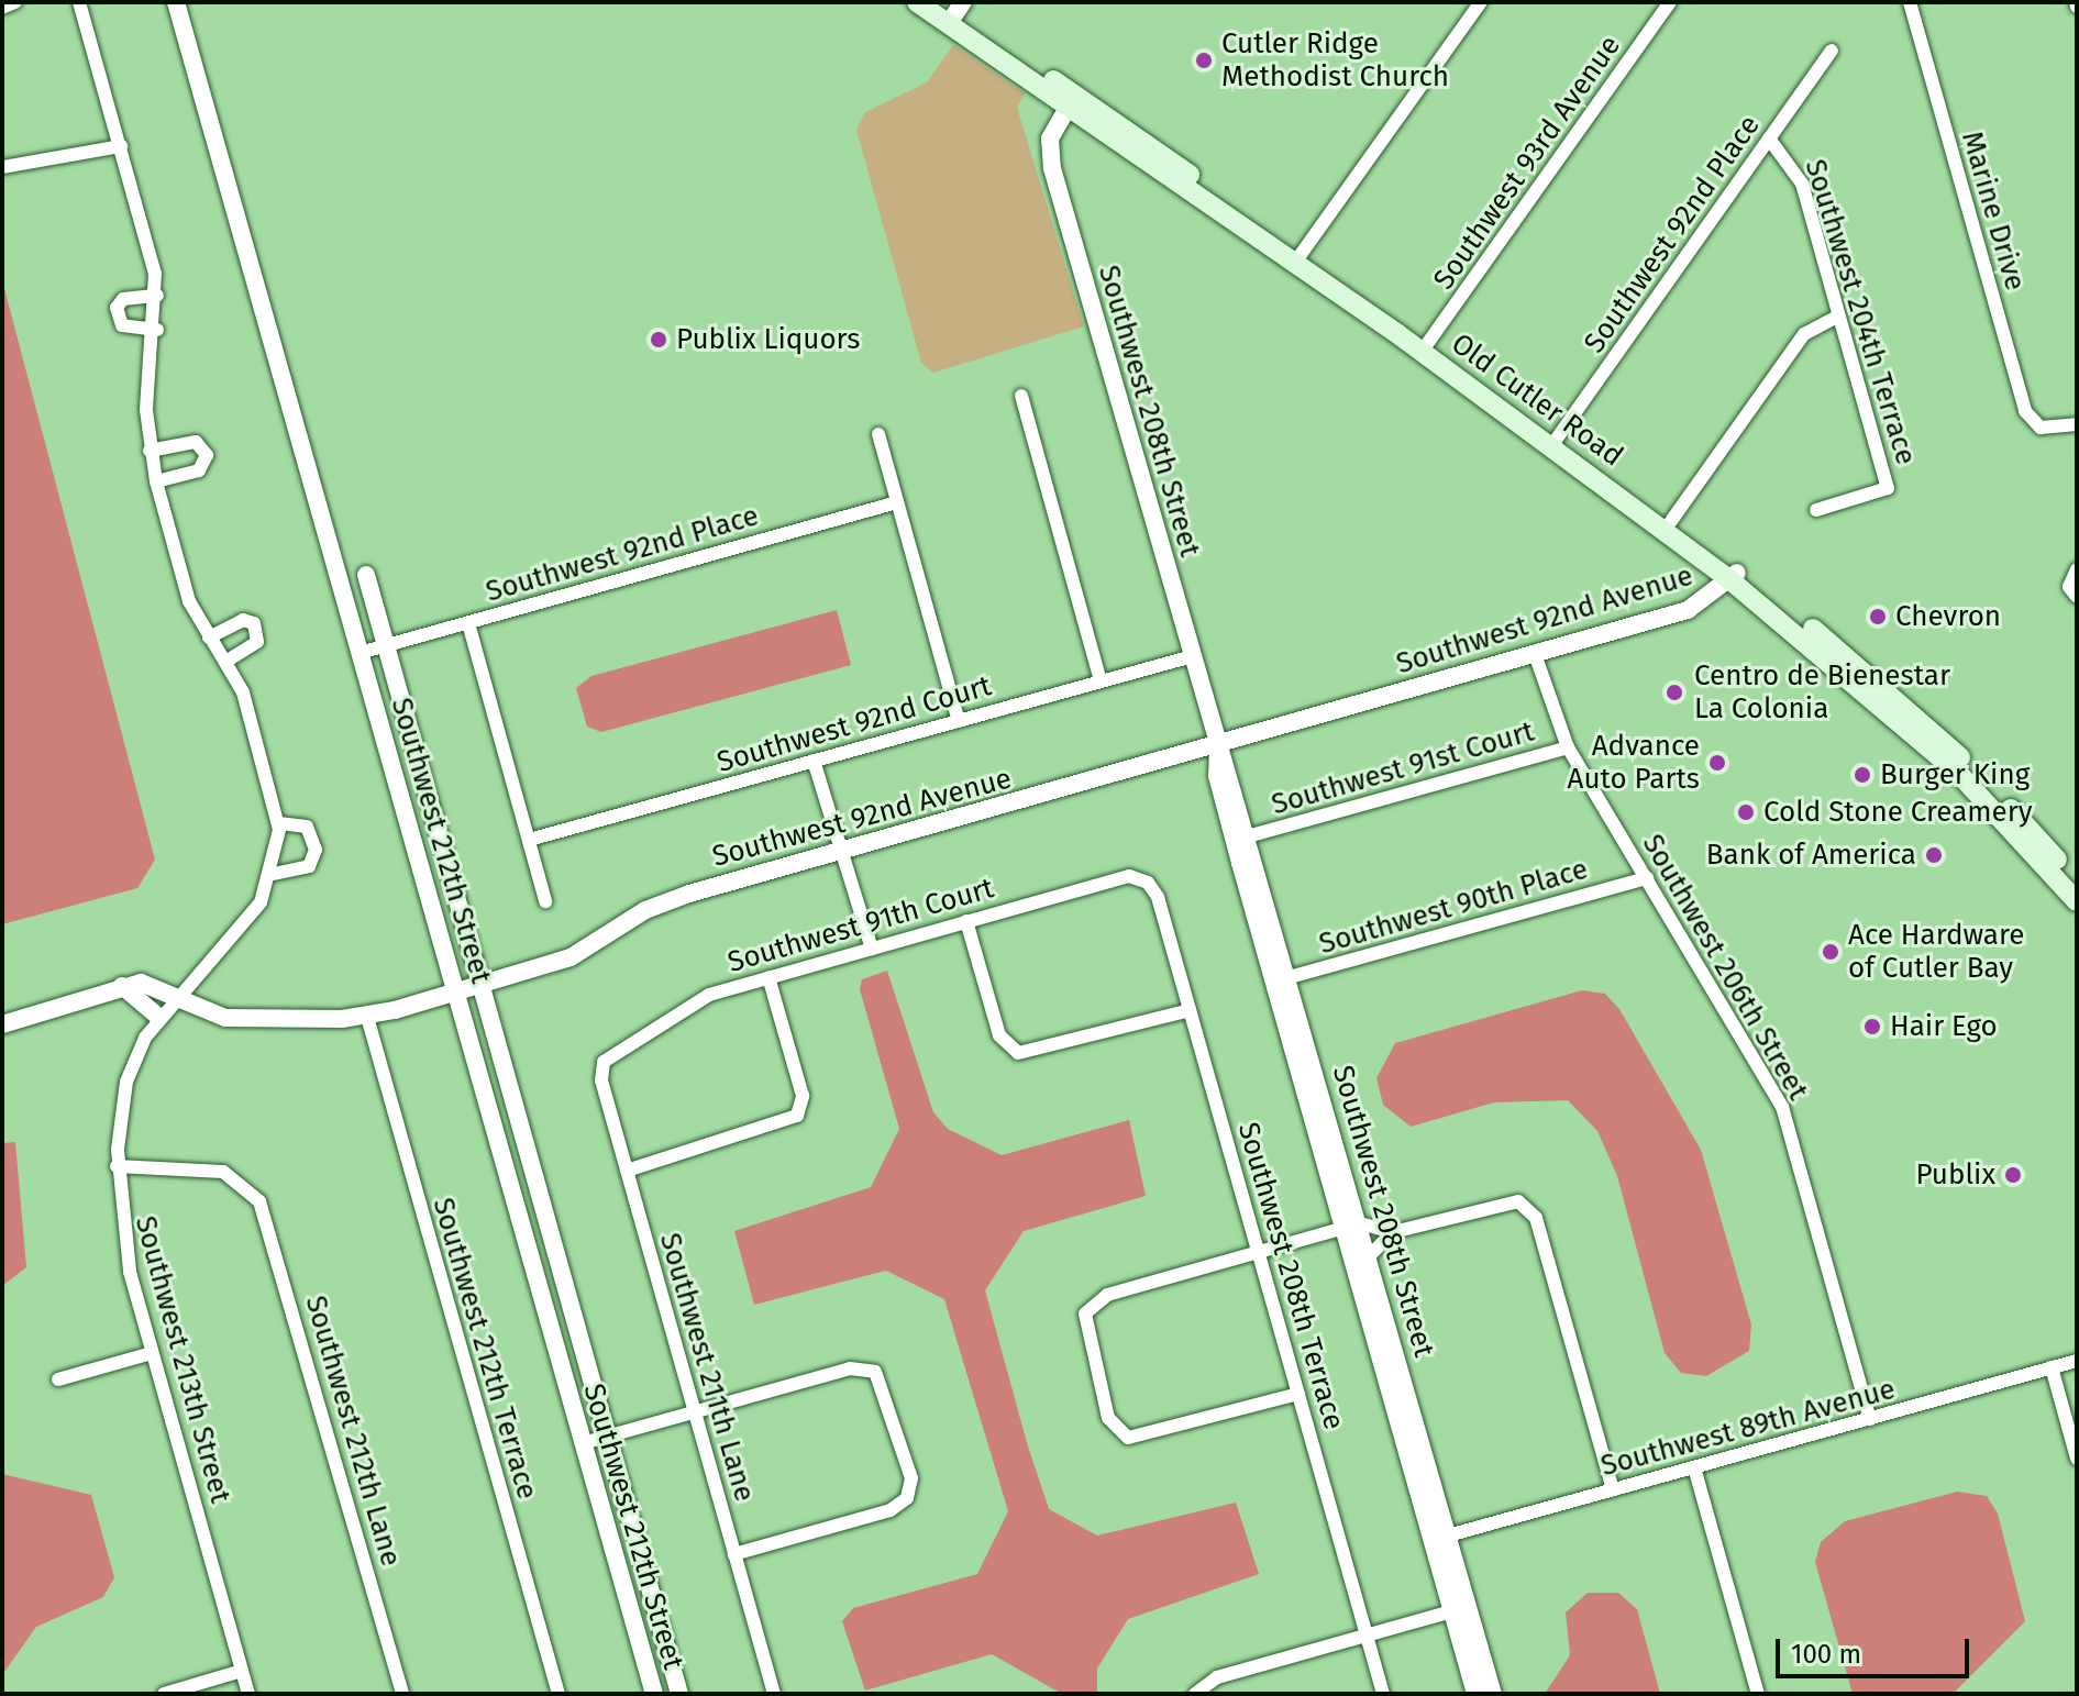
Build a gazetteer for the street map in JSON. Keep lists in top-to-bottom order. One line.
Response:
{"streets":{"main road":["Old Cutler Road"],"street":["Southwest 93rd Avenue","Marine Drive","Southwest 92nd Place","Southwest 204th Terrace","Southwest 208th Street","Southwest 92nd Avenue","Southwest 92nd Court","Southwest 91st Court","Southwest 212th Street","Southwest 90th Place","Southwest 91th Court","Southwest 206th Street","Southwest 208th Terrace","Southwest 212th Terrace","Southwest 213th Street","Southwest 211th Lane","Southwest 89th Avenue","Southwest 212th Lane"]},"crossings":[["Southwest 93rd Avenue","Old Cutler Road"],["Southwest 92nd Place","Southwest 204th Terrace"],["Southwest 92nd Place","Old Cutler Road"],["Southwest 92nd Place","Southwest 212th Street"],["Old Cutler Road","Southwest 208th Street"],["Old Cutler Road","Southwest 92nd Avenue"],["Southwest 208th Street","Southwest 92nd Avenue"],["Southwest 208th Street","Southwest 92nd Court"],["Southwest 208th Street","Southwest 91st Court"],["Southwest 208th Street","Southwest 90th Place"],["Southwest 208th Street","Southwest 89th Avenue"],["Southwest 92nd Avenue","Southwest 212th Street"],["Southwest 92nd Avenue","Southwest 206th Street"],["Southwest 92nd Avenue","Southwest 212th Terrace"],["Southwest 92nd Avenue","Southwest 213th Street"],["Southwest 91st Court","Southwest 206th Street"],["Southwest 90th Place","Southwest 206th Street"],["Southwest 91th Court","Southwest 208th Terrace"],["Southwest 91th Court","Southwest 211th Lane"],["Southwest 206th Street","Southwest 89th Avenue"],["Southwest 213th Street","Southwest 212th Lane"]],"places":["Cutler Ridge Methodist Church","Publix Liquors","Chevron","Centro de Bienestar La Colonia","Advance Auto Parts","Burger King","Cold Stone Creamery","Bank of America","Ace Hardware of Cutler Bay","Hair Ego","Publix"],"scale_bar":"100 m"}
